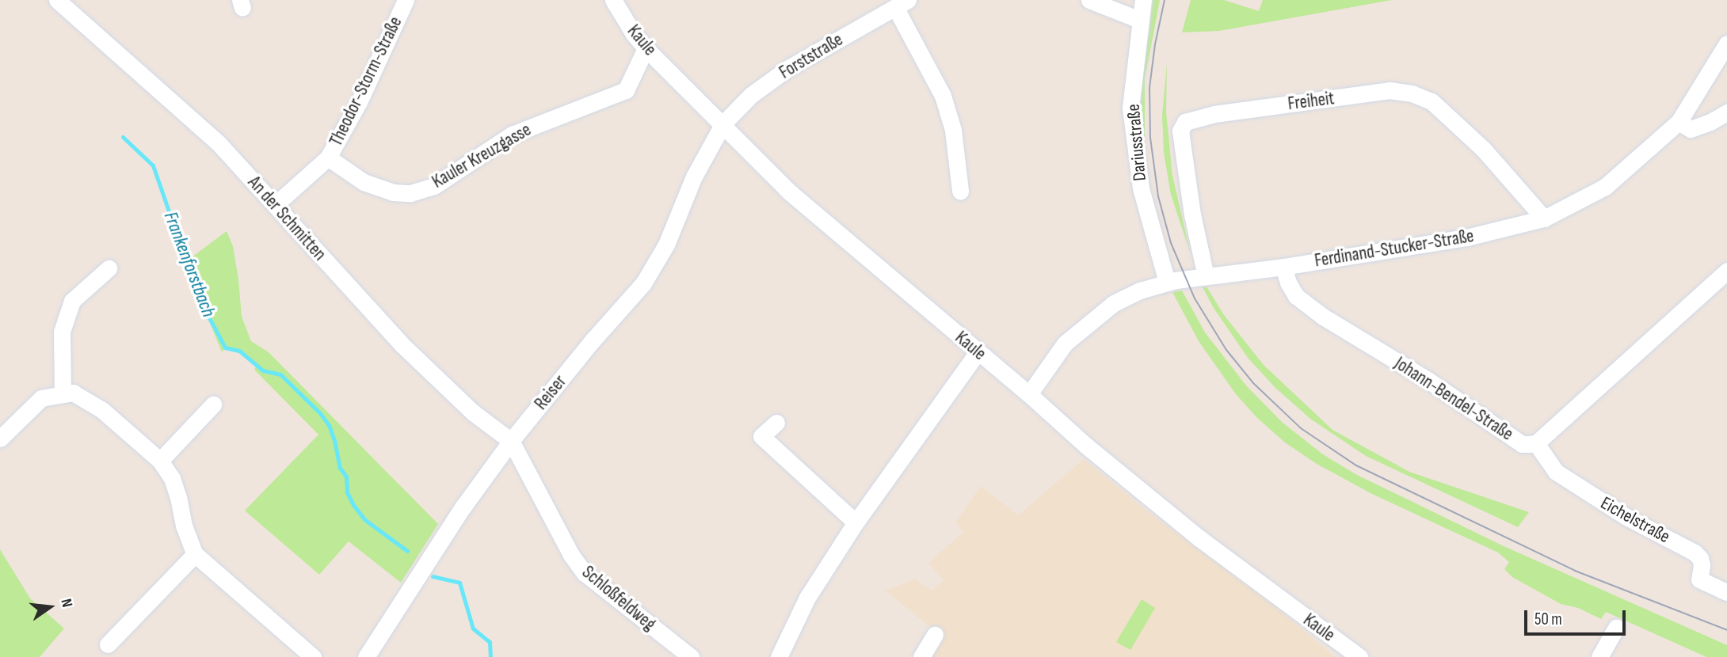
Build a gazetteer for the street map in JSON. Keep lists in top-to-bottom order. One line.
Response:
{"streets":{"street":["Kaule","Forststraße","Theodor-Storm-Straße","Freiheit","Dariusstraße","Kauler Kreuzgasse","An der Schmitten","Ferdinand-Stucker-Straße","Reiser","Johann-Bendel-Straße","Eichelstraße","Schloßfeldweg"]},"crossings":[["Kaule","Forststraße"],["Kaule","Kauler Kreuzgasse"],["Kaule","Ferdinand-Stucker-Straße"],["Kaule","Reiser"],["Forststraße","Reiser"],["Theodor-Storm-Straße","Kauler Kreuzgasse"],["Theodor-Storm-Straße","An der Schmitten"],["Freiheit","Ferdinand-Stucker-Straße"],["Dariusstraße","Ferdinand-Stucker-Straße"],["An der Schmitten","Reiser"],["An der Schmitten","Schloßfeldweg"],["Ferdinand-Stucker-Straße","Johann-Bendel-Straße"],["Reiser","Schloßfeldweg"],["Johann-Bendel-Straße","Eichelstraße"]],"water":["Frankenforstbach"],"scale_bar":"50 m","north":"right"}
